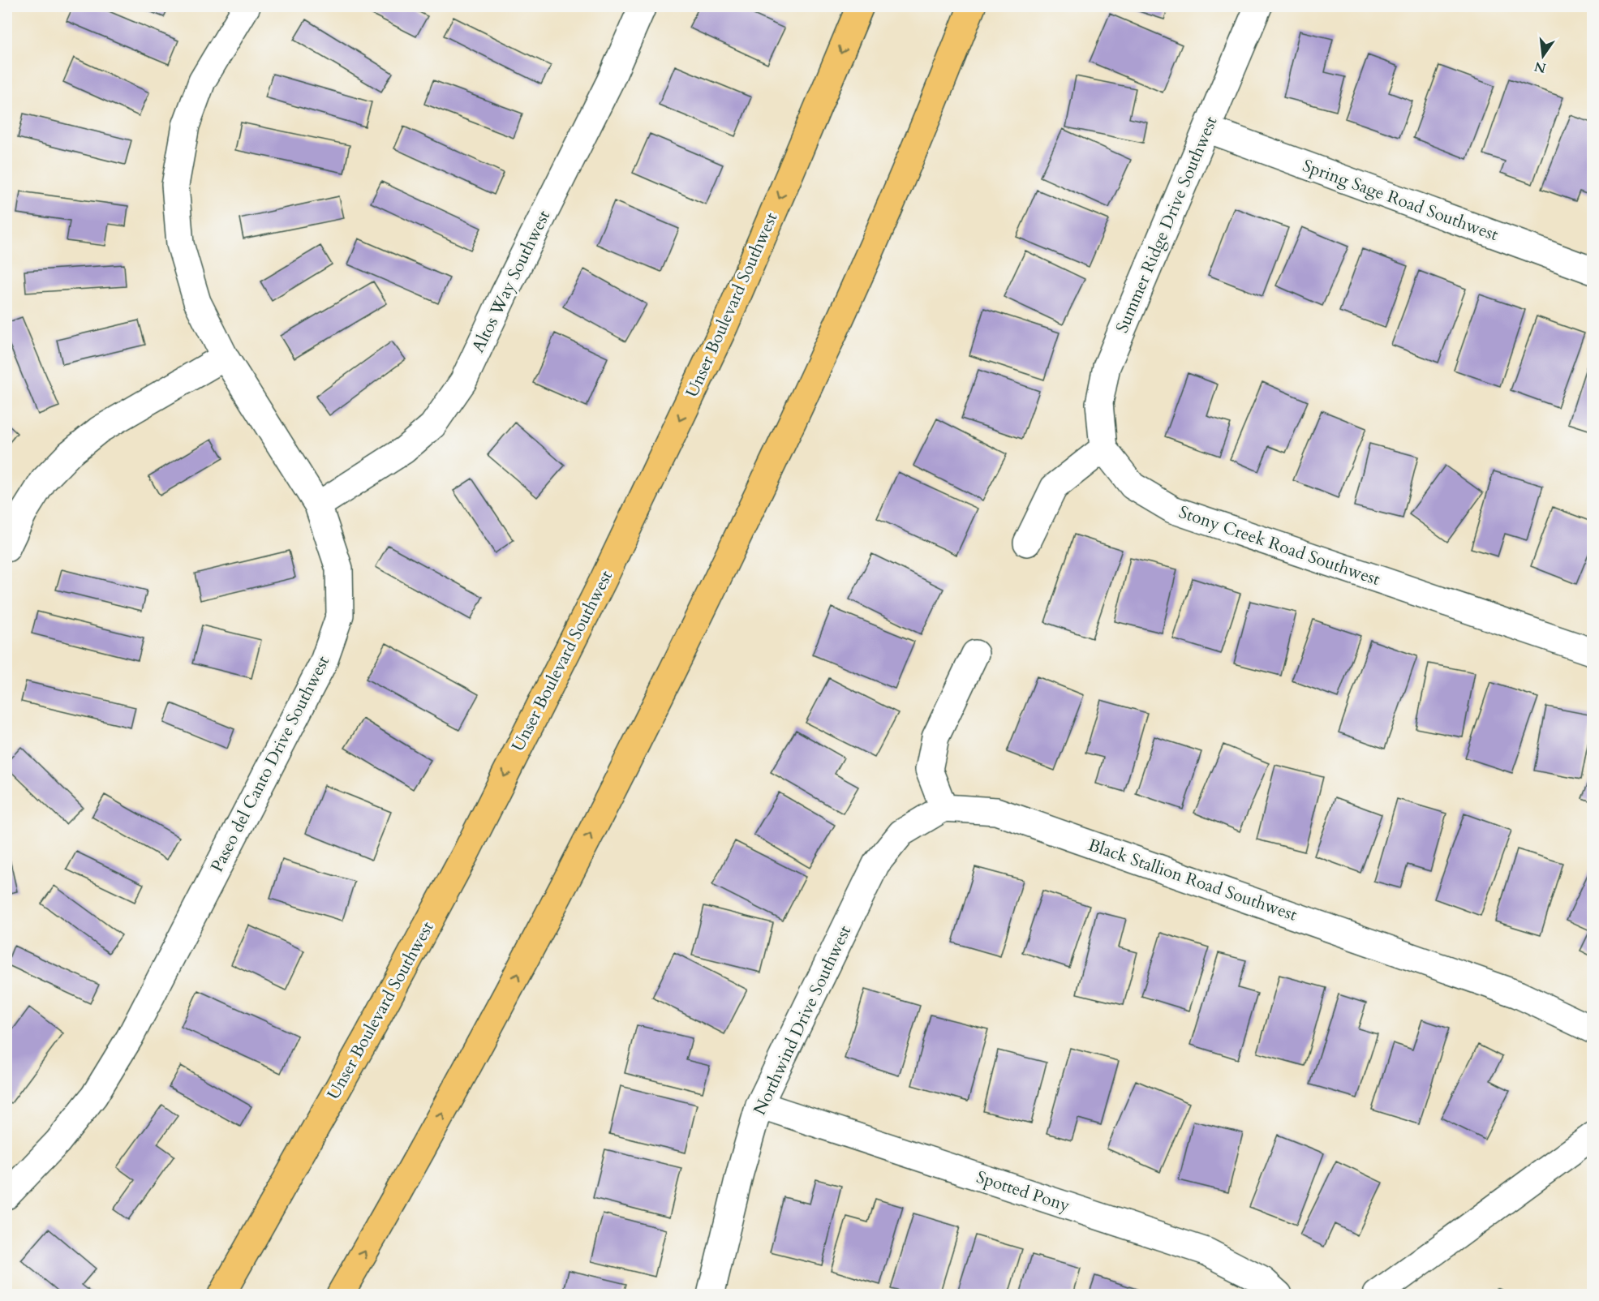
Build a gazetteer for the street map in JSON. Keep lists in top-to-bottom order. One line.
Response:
{"streets":{"main road":["Unser Boulevard Southwest"],"street":["Spring Sage Road Southwest","Summer Ridge Drive Southwest","Altos Way Southwest","Stony Creek Road Southwest","Paseo del Canto Drive Southwest","Black Stallion Road Southwest","Northwind Drive Southwest","Spotted Pony"]},"crossings":[["Spring Sage Road Southwest","Summer Ridge Drive Southwest"],["Summer Ridge Drive Southwest","Stony Creek Road Southwest"],["Altos Way Southwest","Paseo del Canto Drive Southwest"],["Black Stallion Road Southwest","Northwind Drive Southwest"],["Northwind Drive Southwest","Spotted Pony"]],"north":"bottom"}
